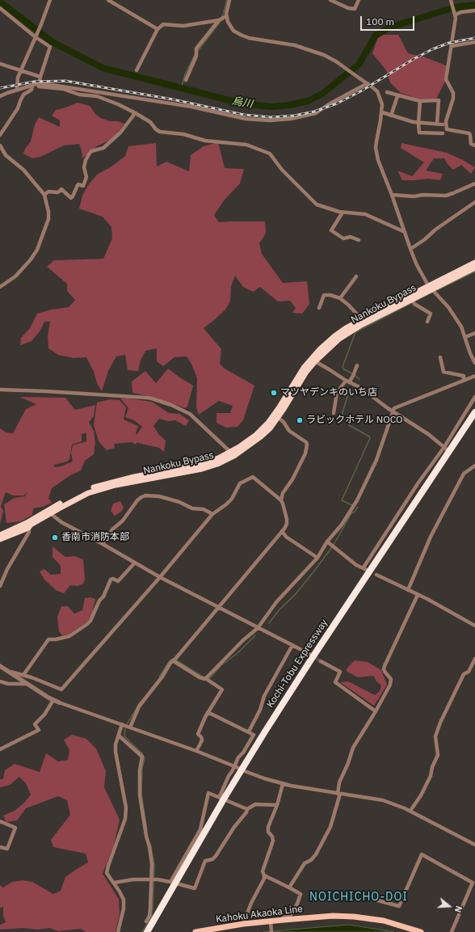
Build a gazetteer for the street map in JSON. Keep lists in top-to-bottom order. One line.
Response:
{"streets":{"highway":["Nankoku Bypass","Kochi-Tobu Expressway"],"main road":["Kahoku Akaoka Line"]},"districts":["NOICHICHO-DOI"],"water":["烏川"],"places":["マツヤデンキのいち店","ラビックホテル NOCO","香南市消防本部"],"scale_bar":"100 m","north":"right"}
